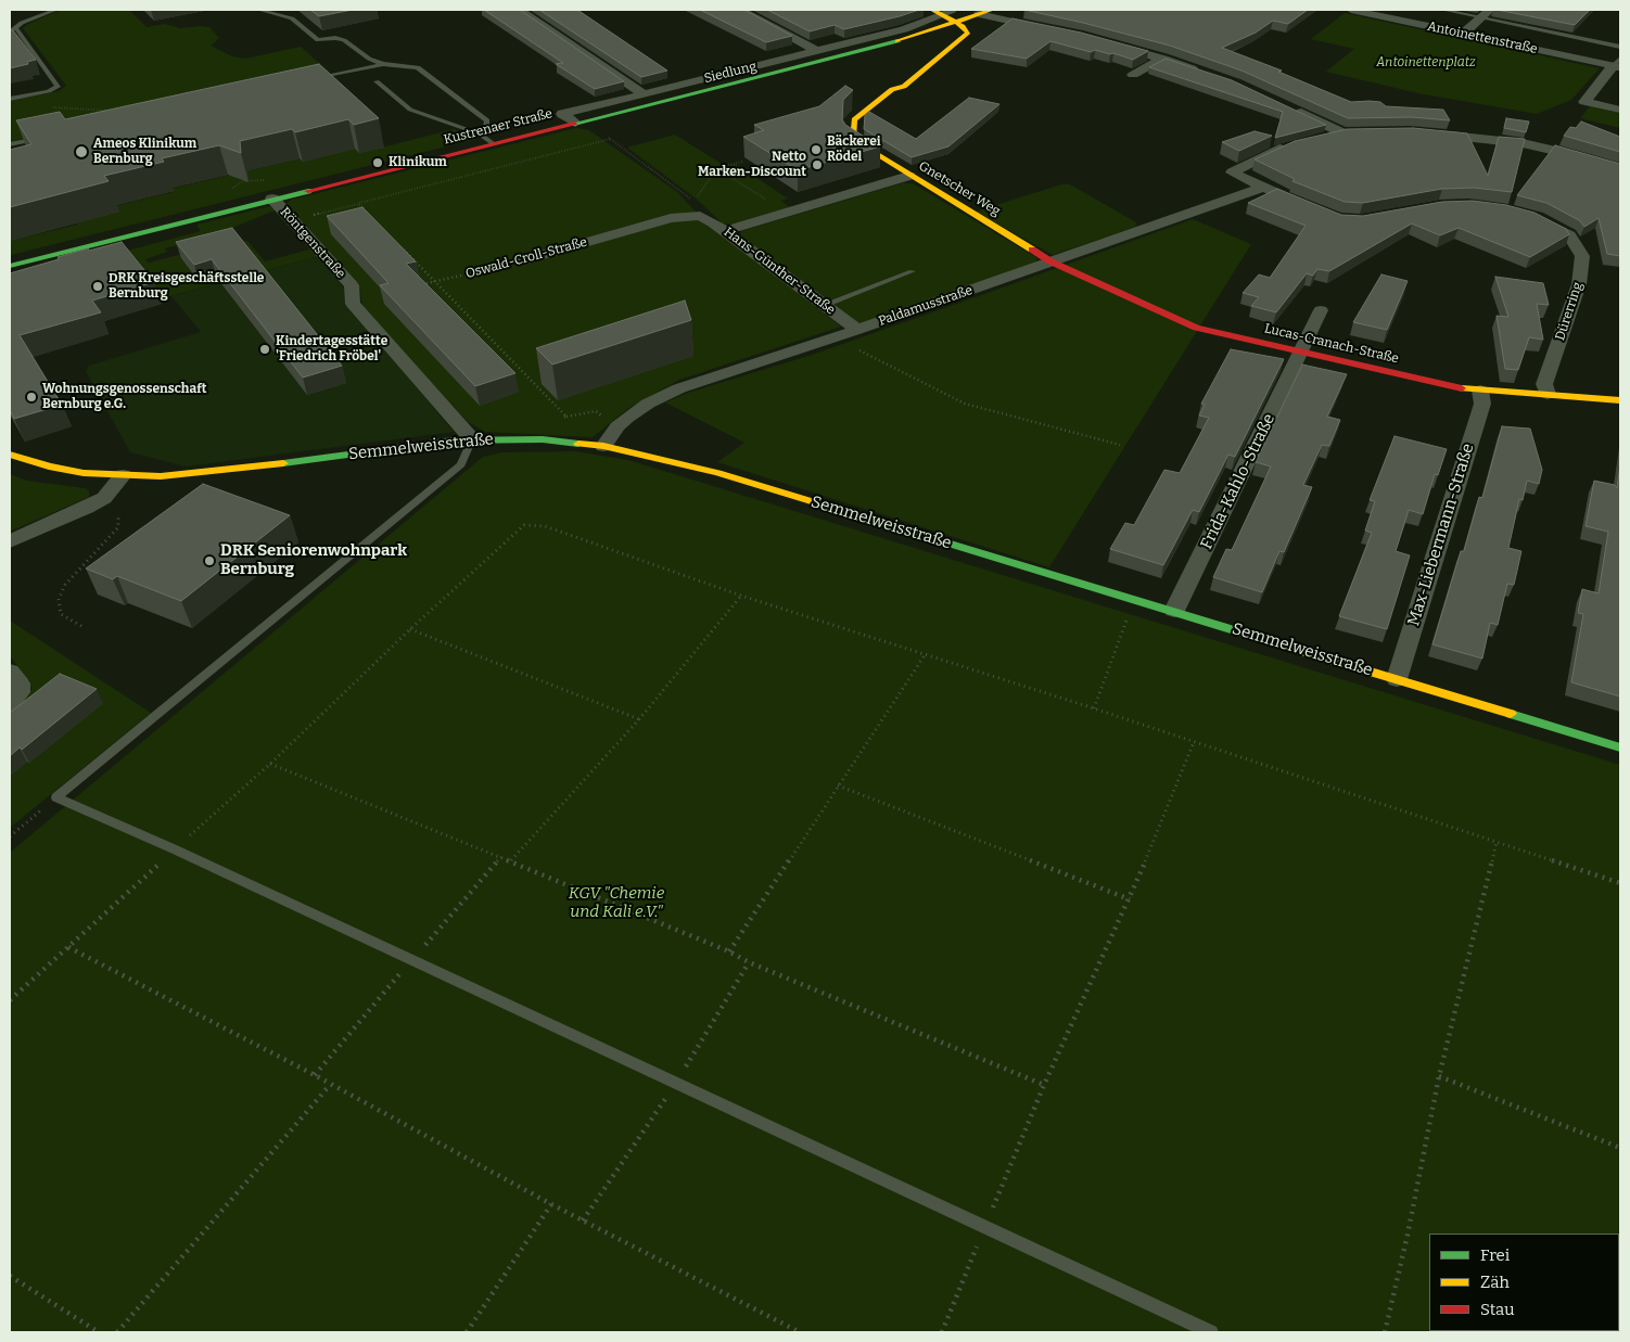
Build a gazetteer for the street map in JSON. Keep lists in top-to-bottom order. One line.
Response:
{"streets":{"street":["Antoinettenstraße","Siedlung","Kustrenaer Straße","Gnetscher Weg","Röntgenstraße","Oswald-Croll-Straße","Hans-Günther-Straße","Paldamusstraße","Dürerring","Lucas-Cranach-Straße","Semmelweisstraße","Frida-Kahlo-Straße","Max-Liebermann-Straße"]},"crossings":[["Siedlung","Kustrenaer Straße"],["Siedlung","Gnetscher Weg"],["Kustrenaer Straße","Gnetscher Weg"],["Kustrenaer Straße","Röntgenstraße"],["Gnetscher Weg","Paldamusstraße"],["Gnetscher Weg","Lucas-Cranach-Straße"],["Röntgenstraße","Semmelweisstraße"],["Oswald-Croll-Straße","Hans-Günther-Straße"],["Hans-Günther-Straße","Paldamusstraße"],["Paldamusstraße","Lucas-Cranach-Straße"],["Paldamusstraße","Semmelweisstraße"],["Dürerring","Lucas-Cranach-Straße"],["Lucas-Cranach-Straße","Frida-Kahlo-Straße"],["Lucas-Cranach-Straße","Max-Liebermann-Straße"],["Semmelweisstraße","Frida-Kahlo-Straße"],["Semmelweisstraße","Max-Liebermann-Straße"]],"parks":["Antoinettenplatz","KGV \"Chemie und Kali e.V.\""],"places":["Bäckerei Rödel","Ameos Klinikum Bernburg","Klinikum","Netto Marken-Discount","DRK Kreisgeschäftsstelle Bernburg","Kindertagesstätte 'Friedrich Fröbel'","Wohnungsgenossenschaft Bernburg e.G.","DRK Seniorenwohnpark Bernburg"],"legend":["Frei","Zäh","Stau"]}
